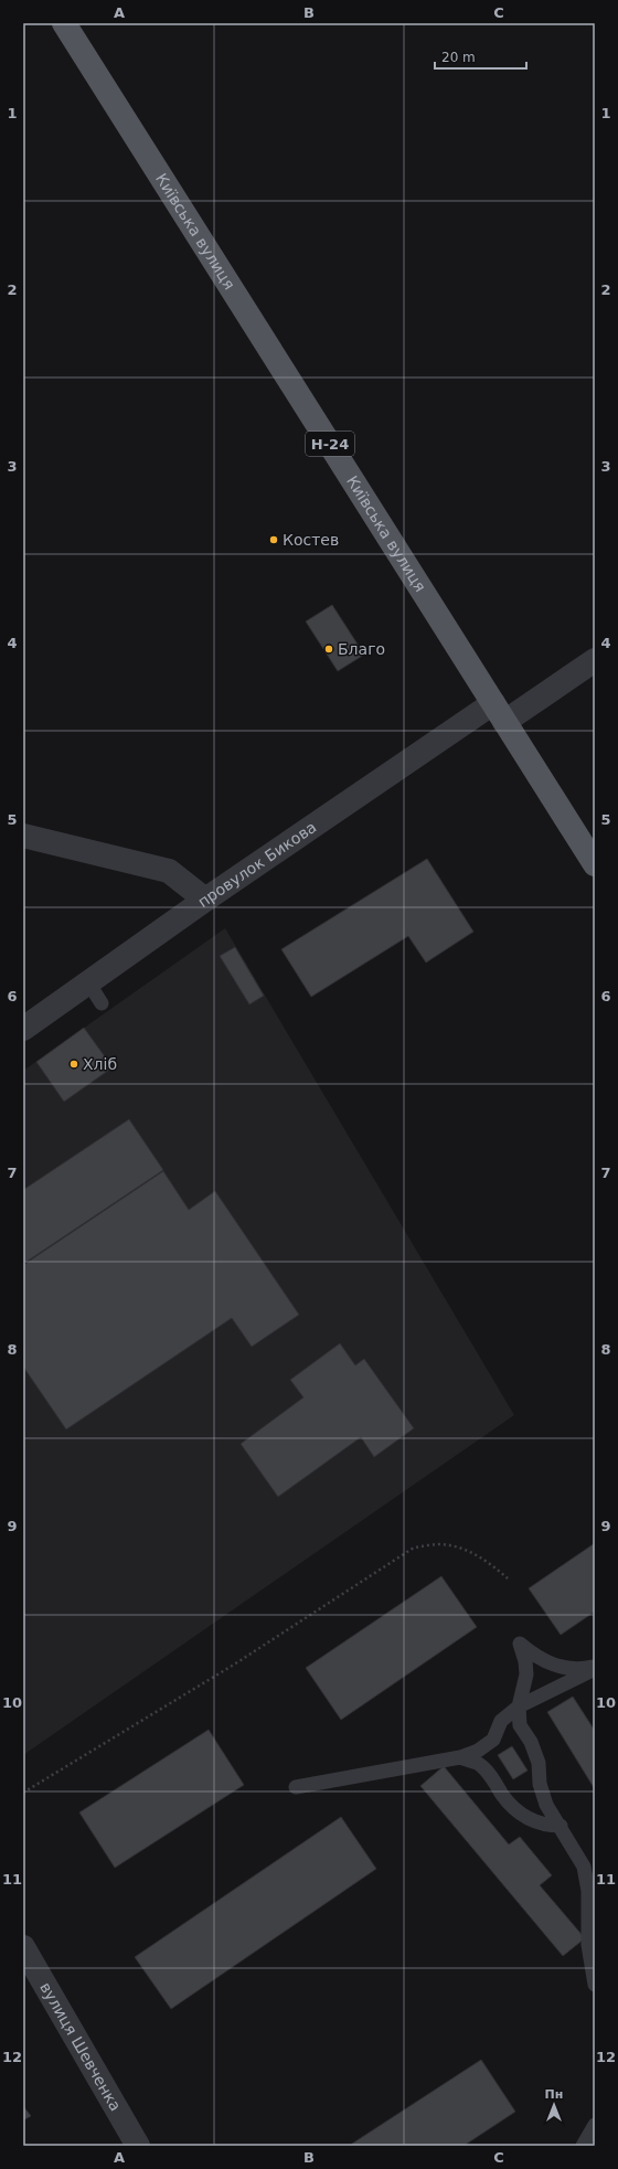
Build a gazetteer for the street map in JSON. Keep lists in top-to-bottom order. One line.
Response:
{"streets":{"main road":["Київська вулиця","Н-24"],"street":["провулок Бикова","вулиця Шевченка"]},"crossings":[["Київська вулиця","провулок Бикова"]],"places":["Костев","Благо","Хліб"],"scale_bar":"20 m","north":"top","grid":{"columns":["A","B","C"],"rows":["1","2","3","4","5","6","7","8","9","10","11","12"]}}
